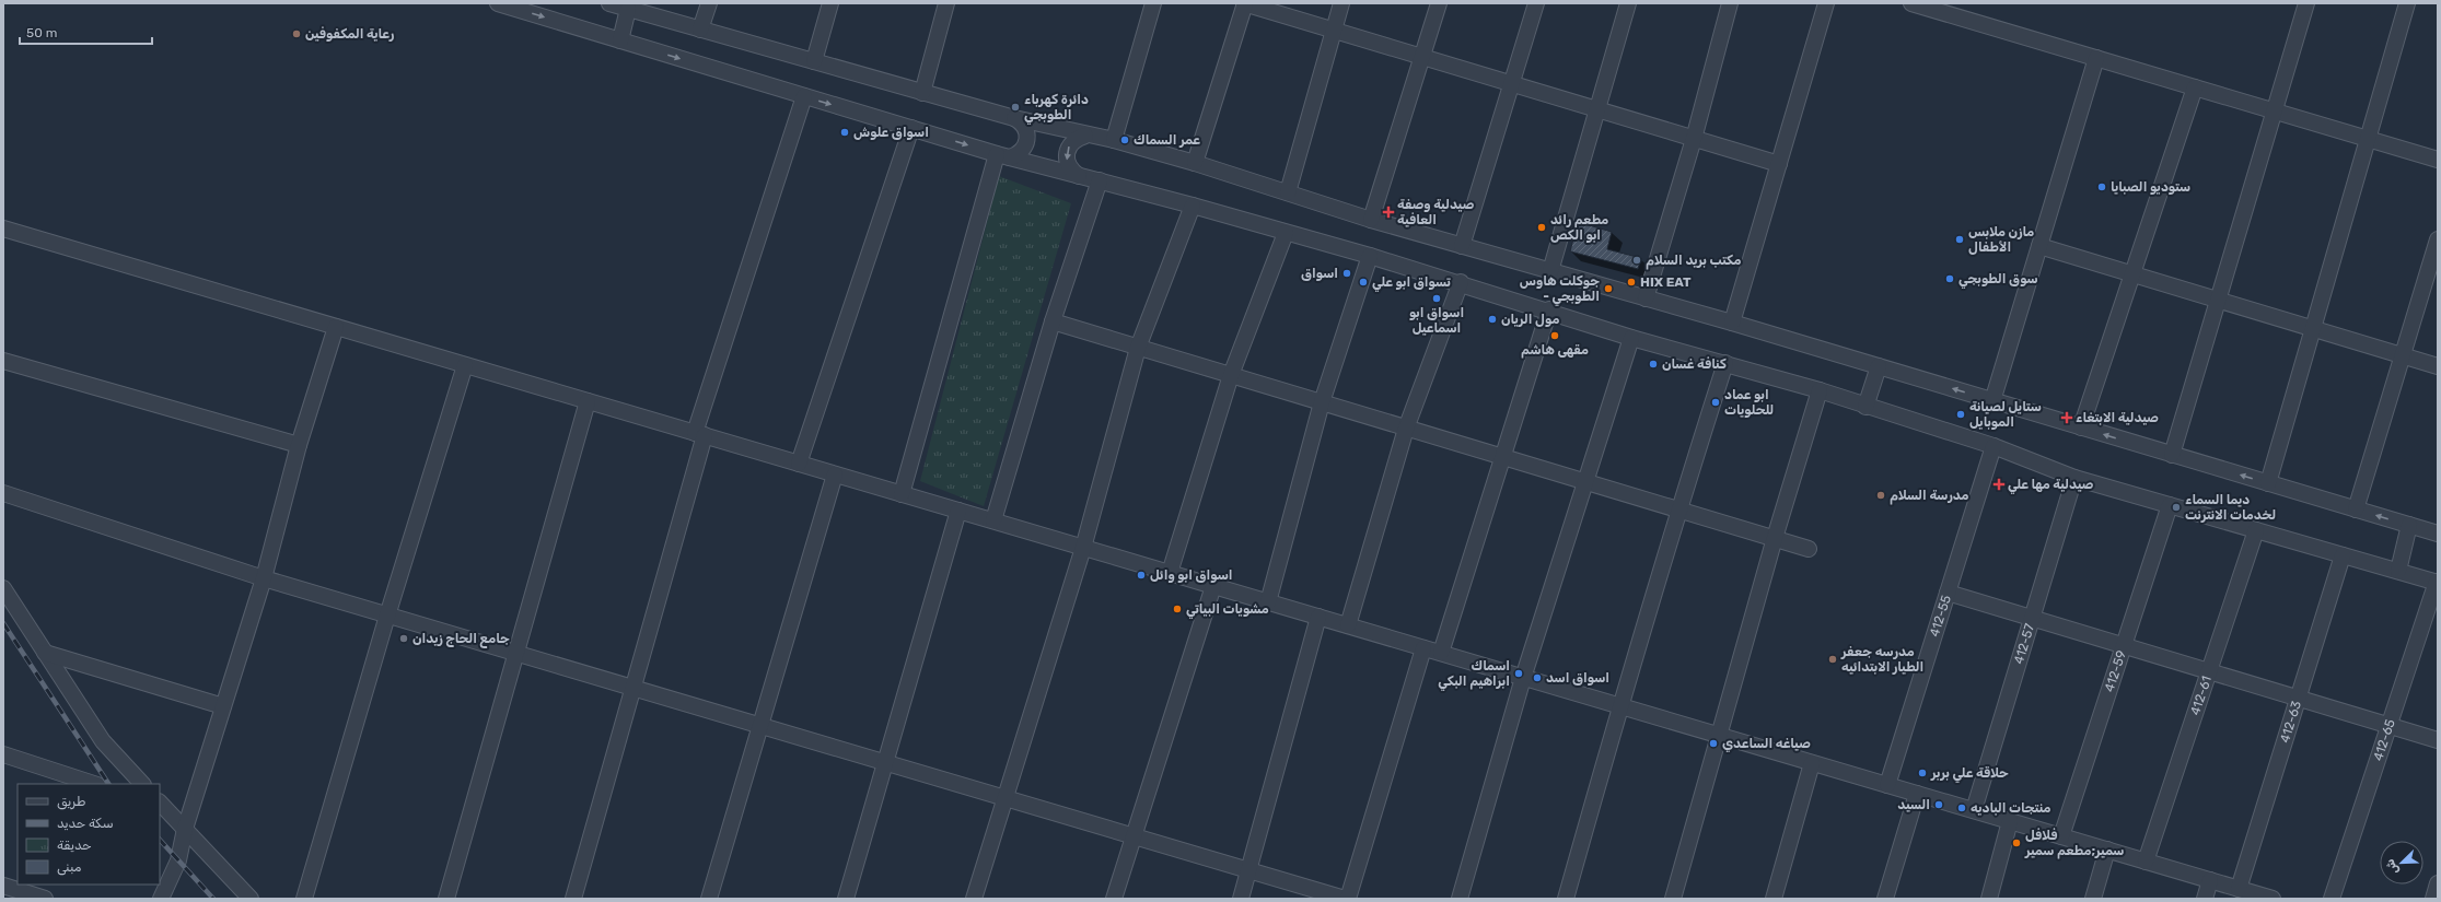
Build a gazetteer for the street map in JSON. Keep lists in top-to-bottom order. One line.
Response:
{"streets":{"street":["412-55","412-57","412-59","412-61","412-63","412-65"]},"places":{"other":["رعاية المكفوفين","دائرة كهرباء الطوبجي","اسواق علوش","عمر السماك","ستوديو الصبايا","مطعم رائد ابو الكص","مازن ملابس الأطفال","مكتب بريد السلام","اسواق","سوق الطوبجي","تسواق ابو علي","HIX EAT","جوكلت هاوس - الطوبجي","اسواق ابو اسماعيل","مول الريان","مقهى هاشم","كنافة غسان","ابو عماد للحلويات","ستايل لصيانة الموبايل","مدرسة السلام","ديما السماء لخدمات الانترنت","اسواق ابو وائل","مشويات البياتي","جامع الحاج زيدان","مدرسه جعفر الطيار الابتدائيه","اسماك ابراهيم البكي","اسواق اسد","صياغه الساعدي","حلاقة علي بربر","السيد","منتجات الباديه","فلافل سمير;مطعم سمير"],"health":["صيدلية وصفة العافية","صيدلية الابتغاء","صيدلية مها علي"]},"legend":["طريق","سكة حديد","حديقة","مبنى"],"scale_bar":"50 m","north":"bottom left"}
